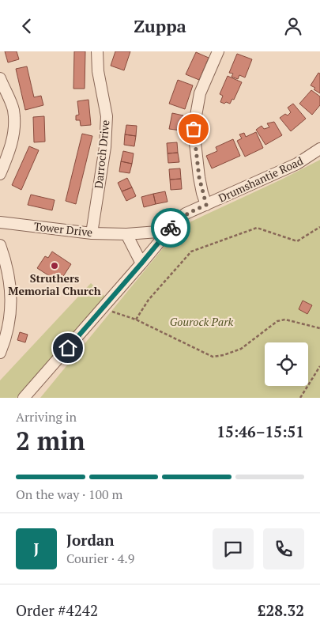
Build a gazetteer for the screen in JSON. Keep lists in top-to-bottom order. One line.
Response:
{"streets":{"street":["Darroch Drive","Drumshantie Road","Tower Drive"]},"crossings":[["Darroch Drive","Tower Drive"],["Drumshantie Road","Tower Drive"]],"parks":["Gourock Park"],"places":["Struthers Memorial Church"],"page":{"header":"Zuppa","heading":["2 min","Arriving in","15:46–15:51"],"panel":["Jordan","Courier · 4.9","Order #4242","£28.32"],"bar":"On the way · 100 m","round":"J"}}
